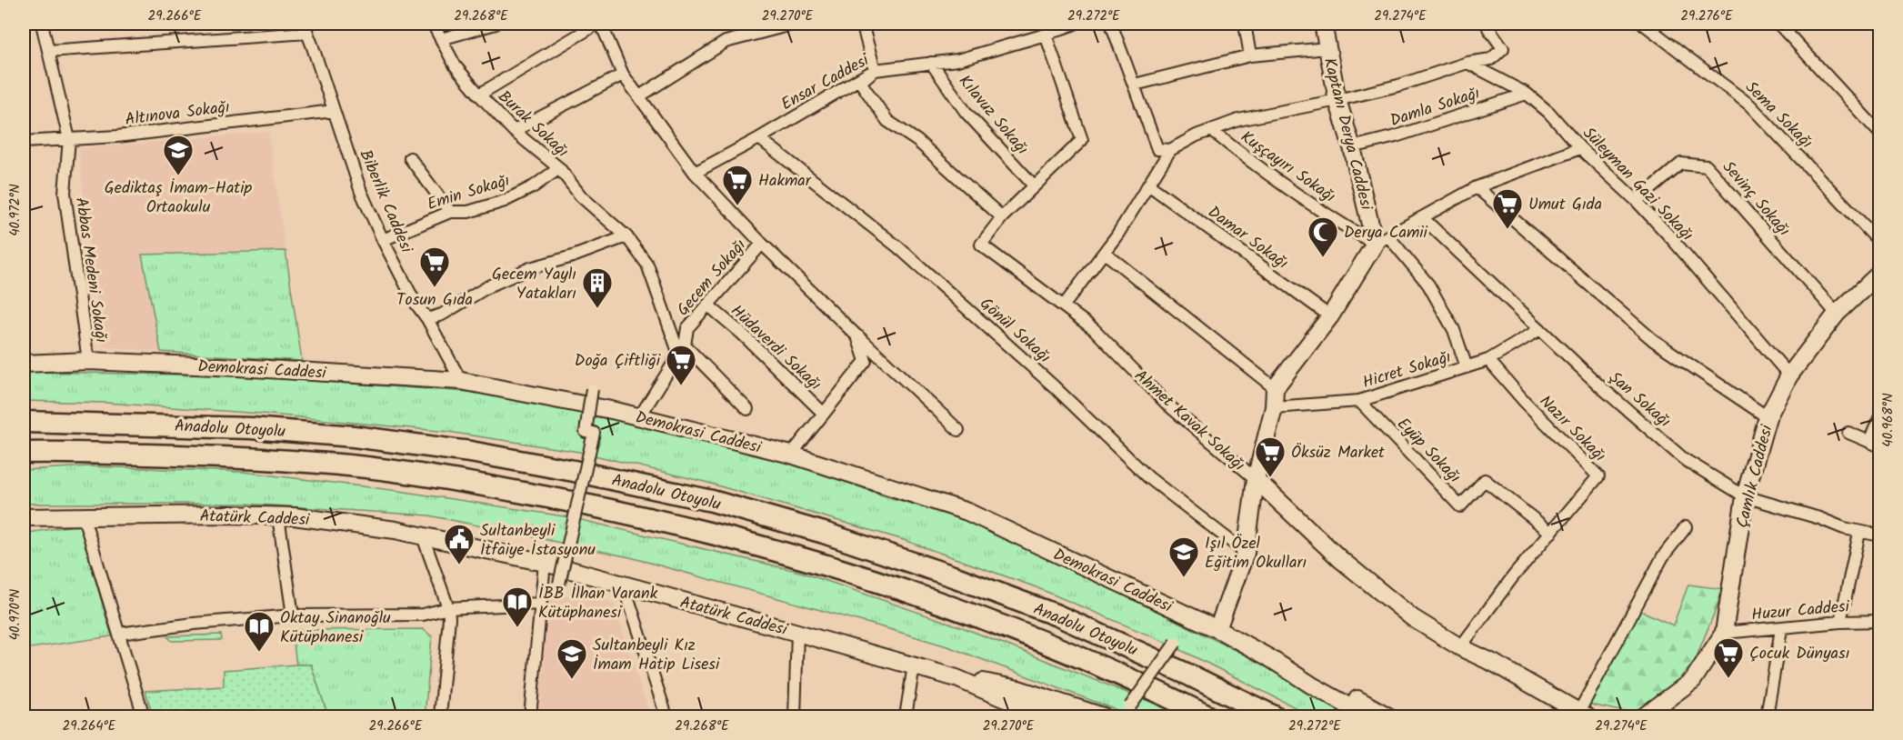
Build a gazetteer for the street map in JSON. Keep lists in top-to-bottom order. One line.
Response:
{"streets":{"highway":["Anadolu Otoyolu"],"street":["Ensar Caddesi","Damla Sokağı","Altınova Sokağı","Kılavuz Sokağı","Sema Sokağı","Burak Sokağı","Kaptanı Derya Caddesi","Kuşçayırı Sokağı","Süleyman Gazi Sokağı","Emin Sokağı","Sevinç Sokağı","Biberlik Caddesi","Damar Sokağı","Abbas Medeni Sokağı","Gecem Sokağı","Gönül Sokağı","Hüdaverdi Sokağı","Demokrasi Caddesi","Hicret Sokağı","Şan Sokağı","Ahmet Kavak Sokağı","Nazır Sokağı","Eyüp Sokağı","Çamlık Caddesi","Atatürk Caddesi","Huzur Caddesi"]},"crossings":[["Ensar Caddesi","Kılavuz Sokağı"],["Ensar Caddesi","Gönül Sokağı"],["Ensar Caddesi","Ahmet Kavak Sokağı"],["Damla Sokağı","Kaptanı Derya Caddesi"],["Damla Sokağı","Süleyman Gazi Sokağı"],["Altınova Sokağı","Biberlik Caddesi"],["Altınova Sokağı","Abbas Medeni Sokağı"],["Kılavuz Sokağı","Ahmet Kavak Sokağı"],["Burak Sokağı","Emin Sokağı"],["Burak Sokağı","Gecem Sokağı"],["Kaptanı Derya Caddesi","Kuşçayırı Sokağı"],["Kuşçayırı Sokağı","Hicret Sokağı"],["Süleyman Gazi Sokağı","Sevinç Sokağı"],["Süleyman Gazi Sokağı","Çamlık Caddesi"],["Emin Sokağı","Biberlik Caddesi"],["Sevinç Sokağı","Çamlık Caddesi"],["Biberlik Caddesi","Demokrasi Caddesi"],["Abbas Medeni Sokağı","Demokrasi Caddesi"],["Gecem Sokağı","Hüdaverdi Sokağı"],["Gecem Sokağı","Demokrasi Caddesi"],["Hicret Sokağı","Şan Sokağı"],["Hicret Sokağı","Nazır Sokağı"],["Hicret Sokağı","Eyüp Sokağı"],["Şan Sokağı","Çamlık Caddesi"],["Ahmet Kavak Sokağı","Nazır Sokağı"],["Nazır Sokağı","Eyüp Sokağı"],["Çamlık Caddesi","Huzur Caddesi"]],"places":{"school or university":["Gediktaş İmam-Hatip Ortaokulu","Işıl Özel Eğitim Okulları","Sultanbeyli Kız İmam Hatip Lisesi"],"supermarket":["Hakmar","Umut Gıda","Tosun Gıda","Doğa Çiftliği","Öksüz Market","Çocuk Dünyası"],"mosque":["Derya Camii"],"building":["Gecem Yaylı Yatakları"],"public building":["Sultanbeyli İtfaiye İstasyonu"],"library":["İBB İlhan Varank Kütüphanesi","Oktay Sinanoğlu Kütüphanesi"]},"coordinates":["29.266°E","29.268°E","29.270°E","29.272°E","29.274°E","29.276°E","40.972°N","40.968°N","40.970°N","29.264°E"]}
